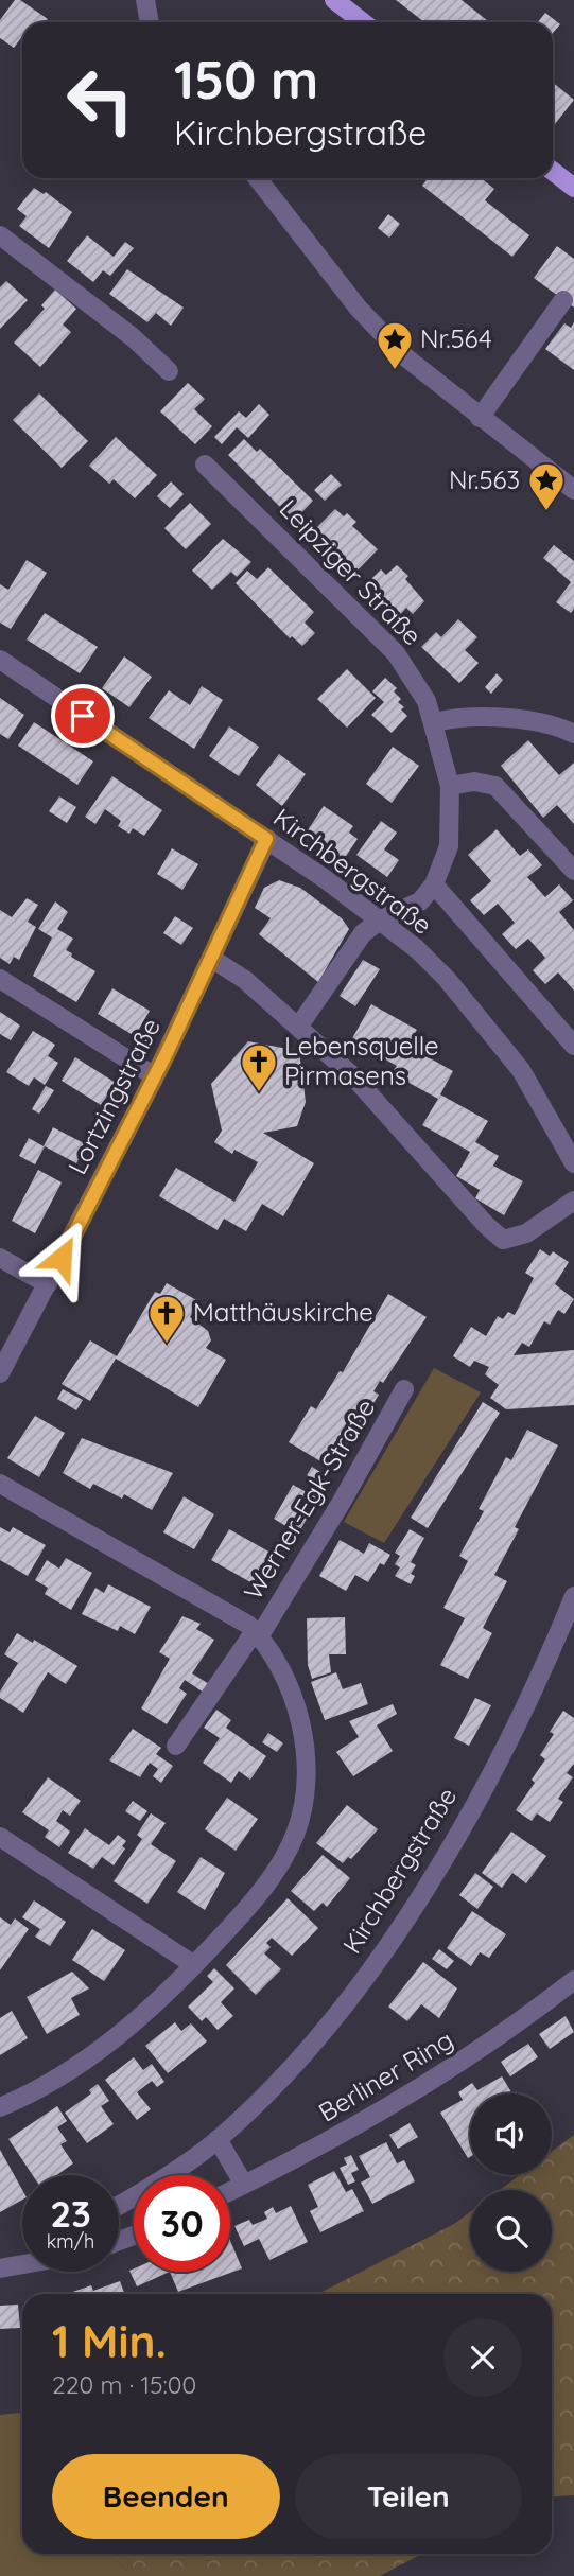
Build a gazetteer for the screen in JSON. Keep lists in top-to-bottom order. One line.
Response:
{"streets":{"street":["Leipziger Straße","Kirchbergstraße","Lortzingstraße","Werner-Egk-Straße","Berliner Ring"]},"crossings":[["Leipziger Straße","Kirchbergstraße"],["Kirchbergstraße","Lortzingstraße"]],"places":{"place":["Nr.564","Nr.563"],"church":["Lebensquelle Pirmasens","Matthäuskirche"]},"page":{"turn":["150 m","Kirchbergstraße"],"speed":"23 km/h","limit":"30","heading":["1 Min.","220 m · 15:00"],"buttons":["Beenden","Teilen"]}}
